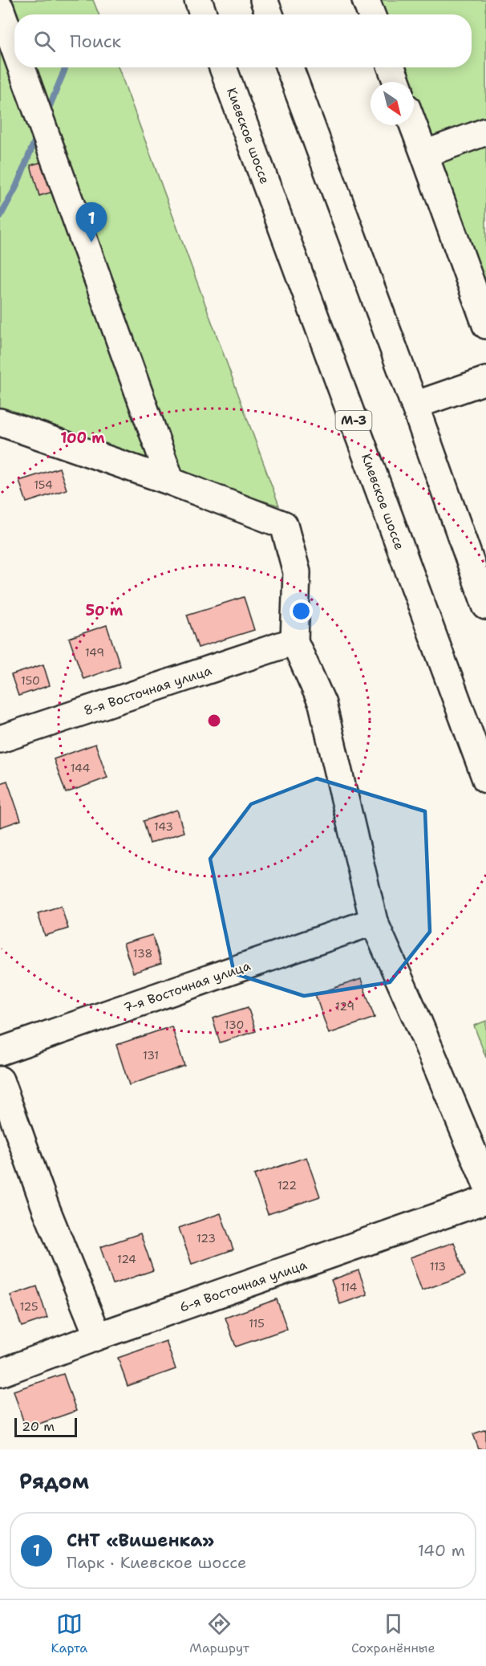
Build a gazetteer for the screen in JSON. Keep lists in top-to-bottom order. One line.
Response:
{"streets":{"main road":["Киевское шоссе","М-3","8-я Восточная улица","7-я Восточная улица","6-я Восточная улица"]},"house_numbers":["154","149","150","144","143","138","129","130","131","122","123","124","113","114","125","115"],"scale_bar":"20 m","north":"bottom right","page":{"search":"Поиск","pins":"1","scale":"20 m","heading":"Рядом","list":[{"mark":"1","name":"СНТ «Вишенка»","note":"Парк · Киевское шоссе","value":"140 m"}],"nav":["Карта","Маршрут","Сохранённые"]},"rings":["100 m","50 m"]}
